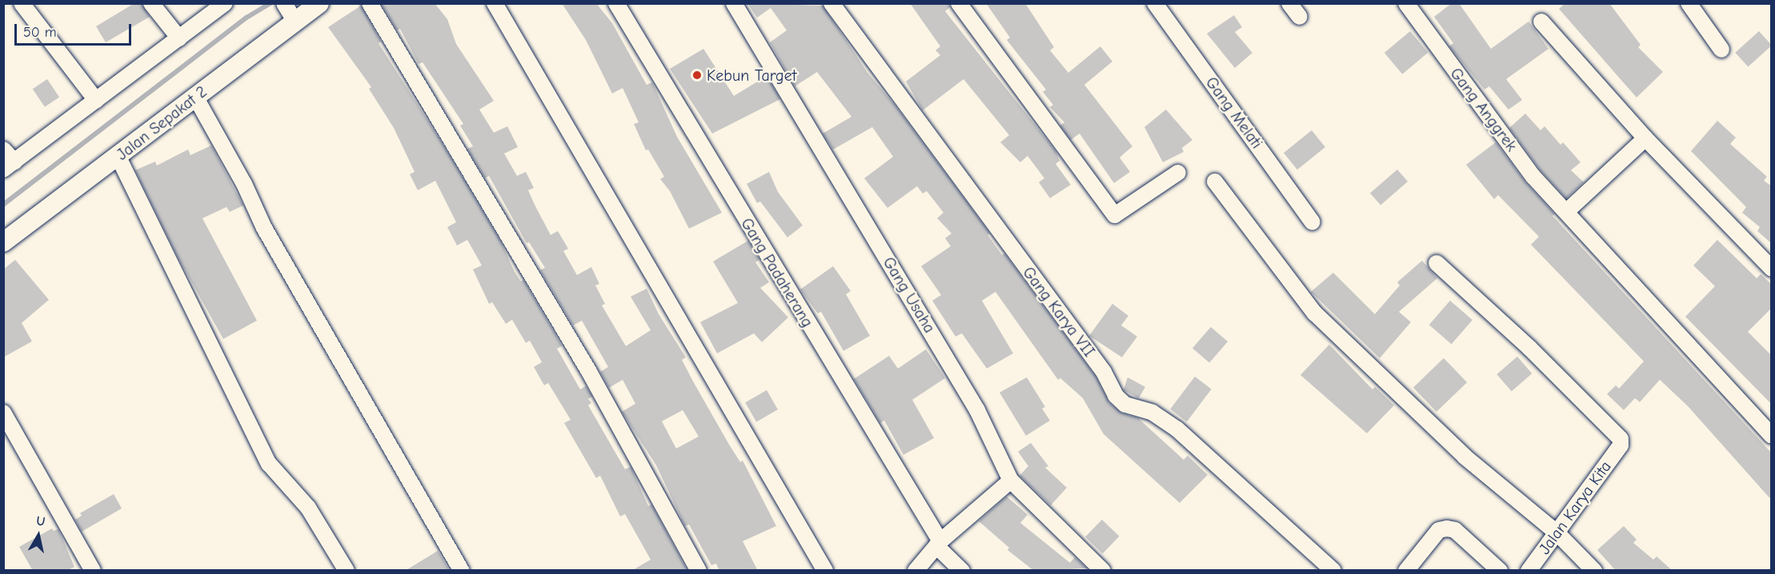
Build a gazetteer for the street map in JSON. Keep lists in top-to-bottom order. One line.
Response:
{"streets":{"street":["Gang Anggrek","Gang Melati","Jalan Sepakat 2","Gang Padaherang","Gang Usaha","Gang Karya VII","Jalan Karya Kita"]},"places":["Kebun Target"],"scale_bar":"50 m","north":"top"}
